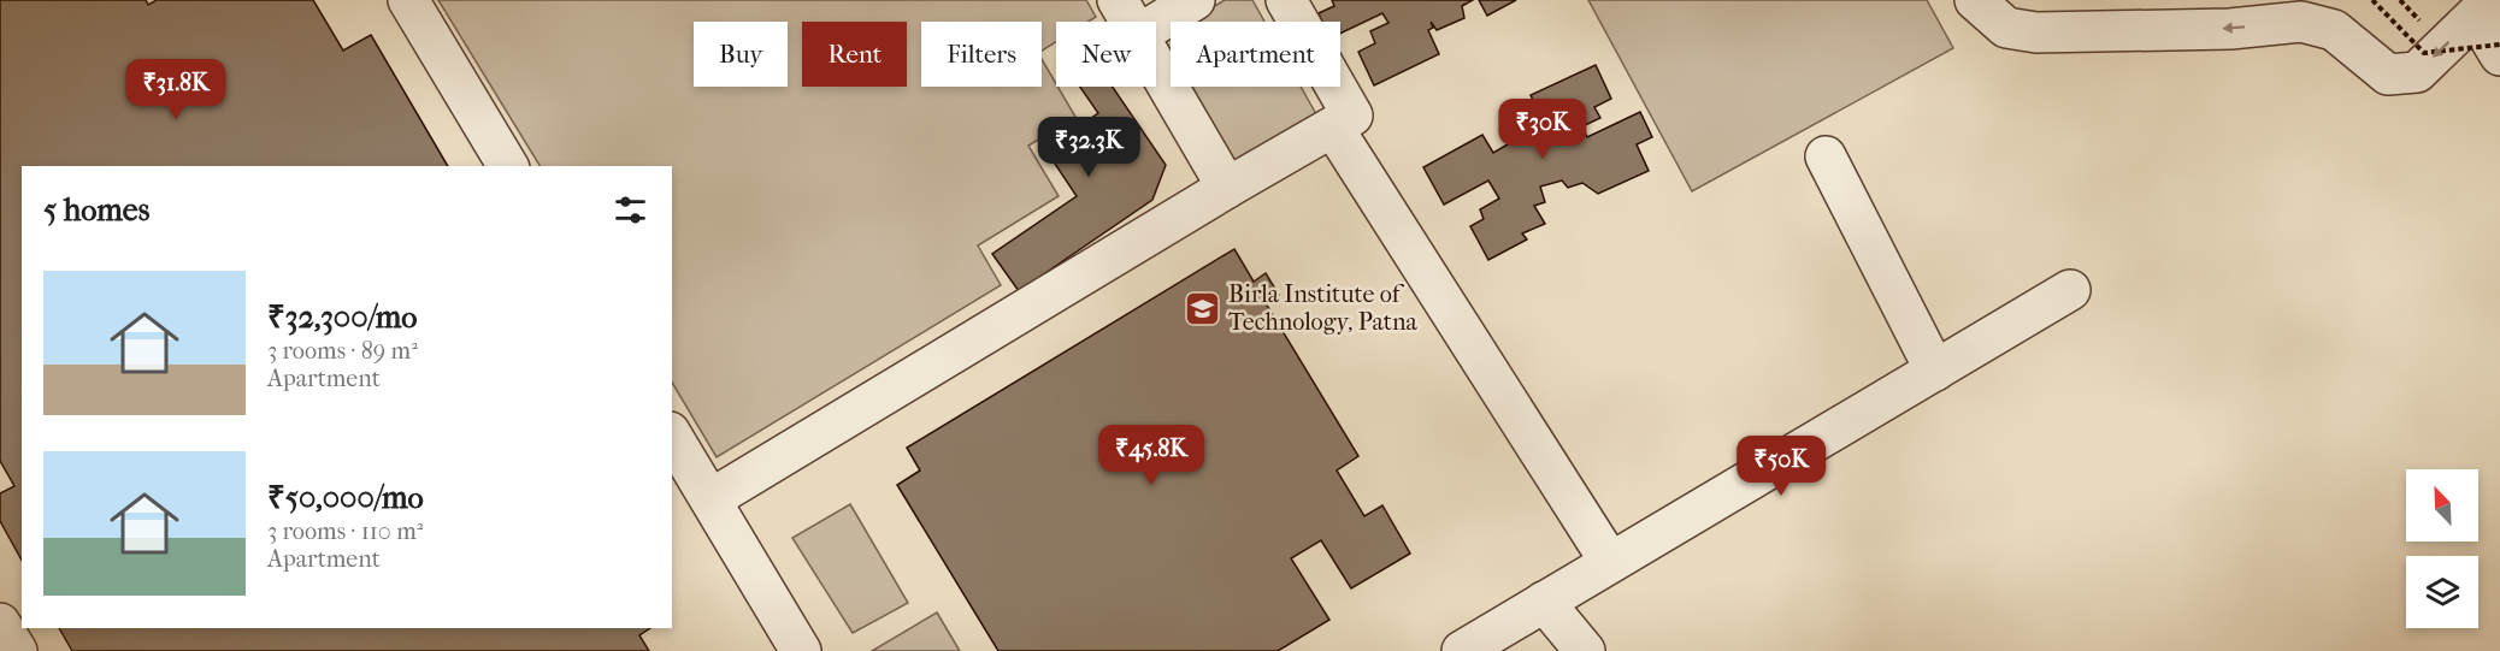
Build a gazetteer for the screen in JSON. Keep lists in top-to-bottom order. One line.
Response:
{"places":{"school or university":["Birla Institute of Technology, Patna"]},"north":"top left","page":{"chip":["Buy","Rent","Filters","New","Apartment"],"price":["₹31.8K","₹30K","₹32.3K","₹45.8K","₹50K"],"heading":"5 homes","list":[{"name":"₹32,300/mo","note":"3 rooms · 89 m² · Apartment"},{"name":"₹50,000/mo","note":"3 rooms · 110 m² · Apartment"}]}}
